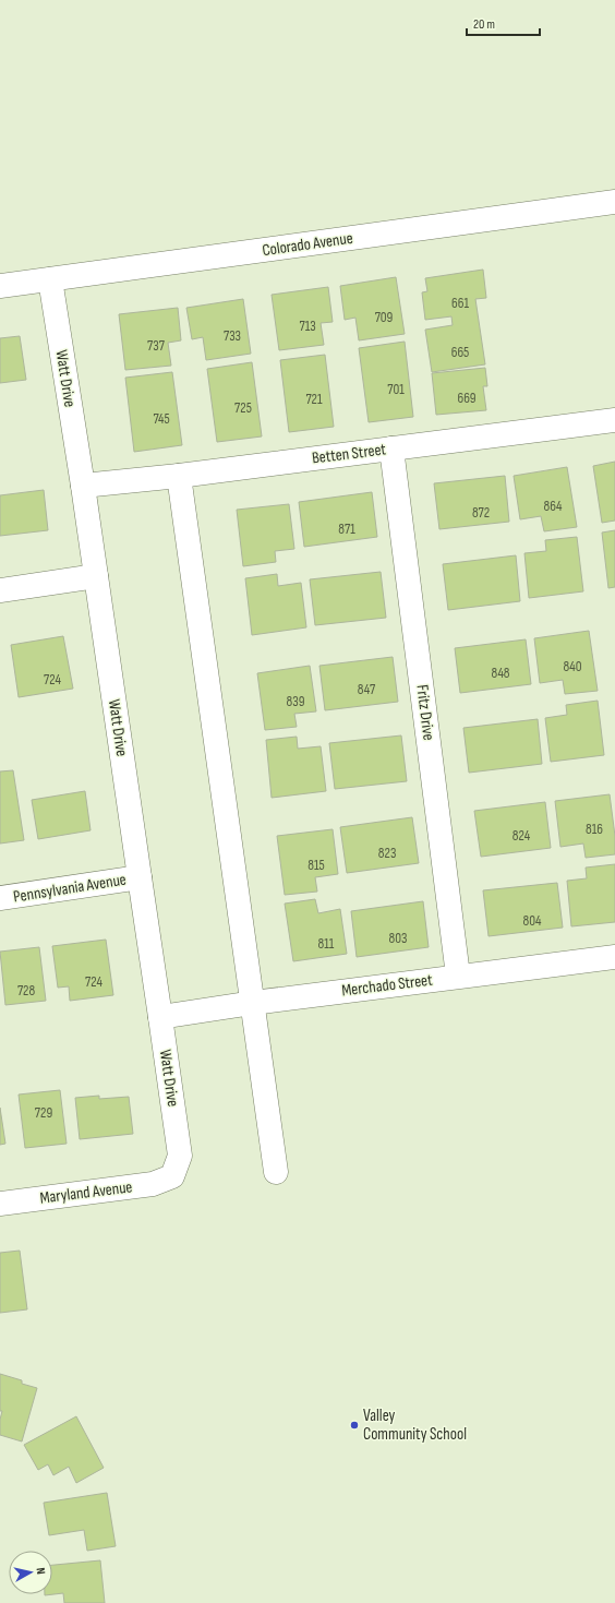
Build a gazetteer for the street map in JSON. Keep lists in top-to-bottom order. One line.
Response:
{"streets":{"street":["Colorado Avenue","Watt Drive","Betten Street","Fritz Drive","Pennsylvania Avenue","Merchado Street","Maryland Avenue"]},"crossings":[["Colorado Avenue","Watt Drive"],["Watt Drive","Betten Street"],["Watt Drive","Pennsylvania Avenue"],["Watt Drive","Merchado Street"],["Watt Drive","Maryland Avenue"],["Betten Street","Fritz Drive"],["Fritz Drive","Merchado Street"]],"places":["Valley Community School"],"house_numbers":["661","709","713","733","737","665","701","669","721","725","745","864","872","871","840","848","724","847","839","816","824","823","815","804","803","811","724","728","729"],"scale_bar":"20 m","north":"right"}
